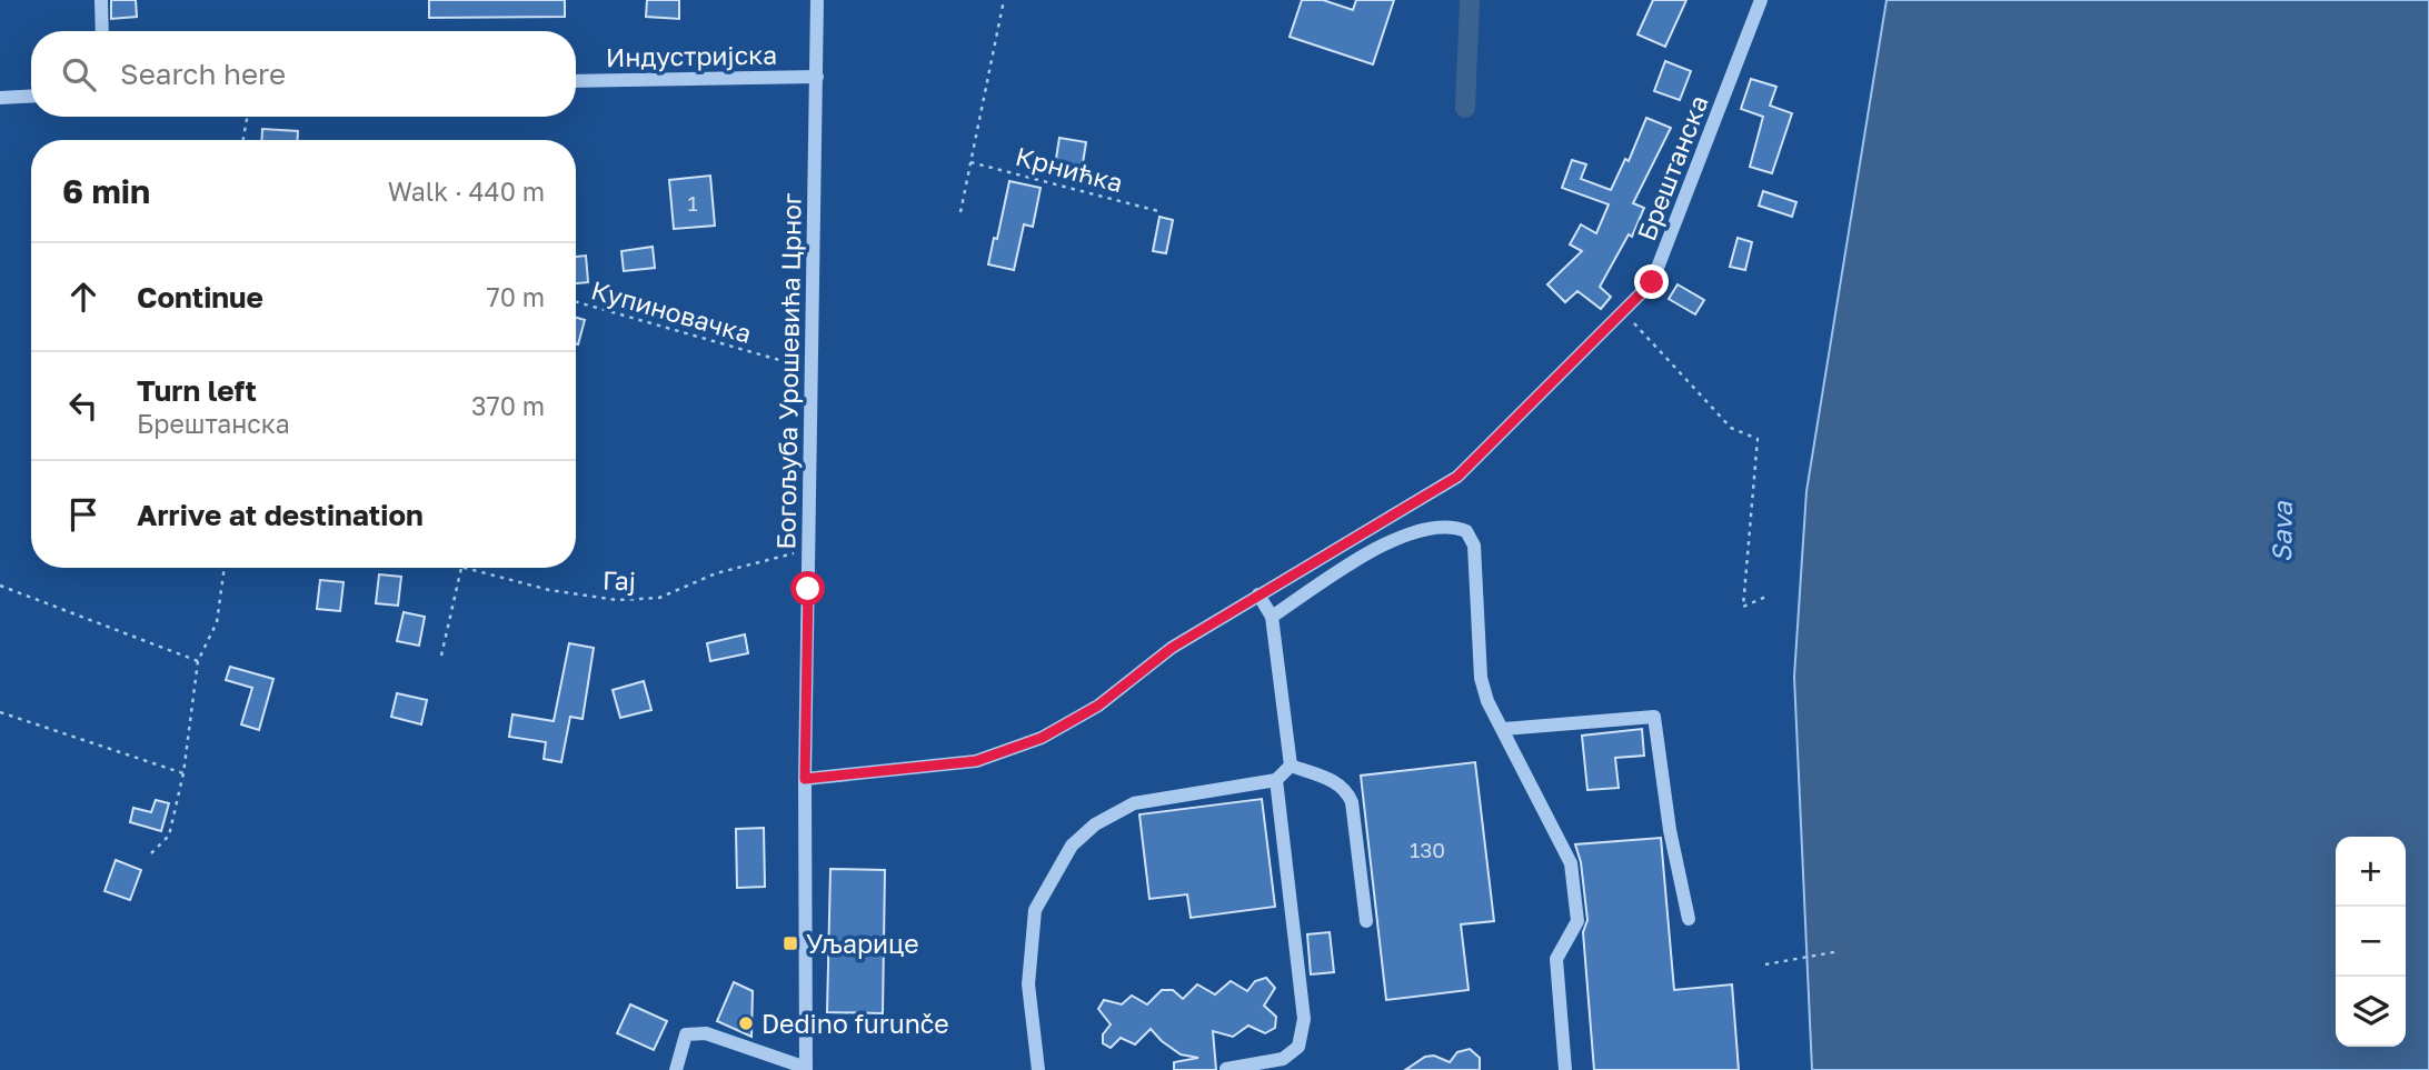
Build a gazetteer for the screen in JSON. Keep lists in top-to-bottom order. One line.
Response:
{"streets":{"street":["Индустријска","Брештанска","Богољуба Урошевића Црног"],"path":["Крнићка","Купиновачка","Гај"]},"crossings":[["Индустријска","Богољуба Урошевића Црног"],["Брештанска","Богољуба Урошевића Црног"],["Купиновачка","Богољуба Урошевића Црног"],["Богољуба Урошевића Црног","Гај"]],"water":["Sava"],"places":{"transit":["Уљарице"],"other":["Dedino furunče"]},"house_numbers":["1","130"],"page":{"search":"Search here","heading":["6 min","Walk · 440 m"],"list":[["Continue","70 m"],["Turn left","Брештанска","370 m"],"Arrive at destination"],"map_buttons":["+","−"]}}
